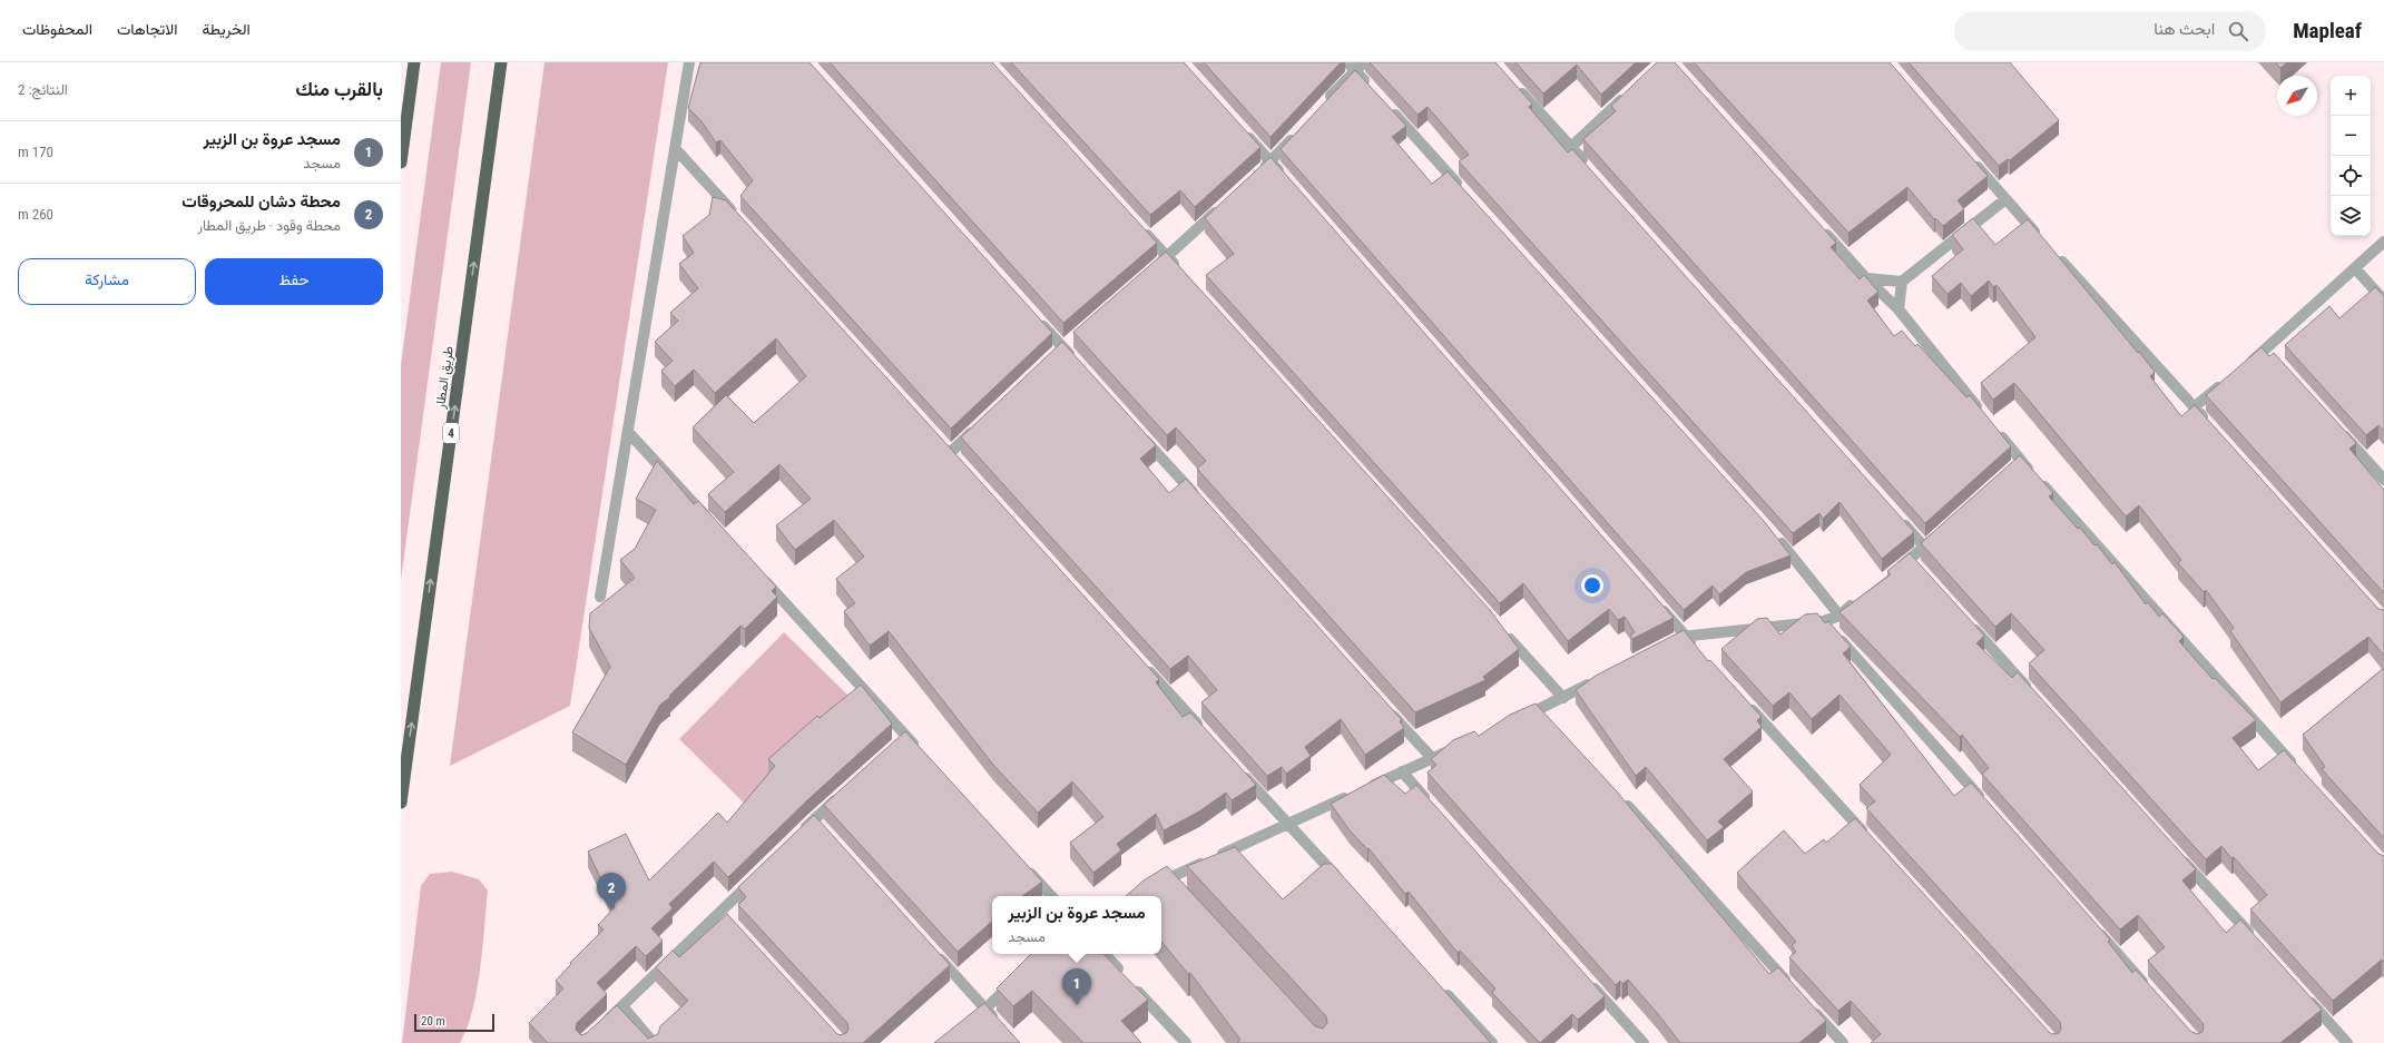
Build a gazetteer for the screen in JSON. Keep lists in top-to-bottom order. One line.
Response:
{"streets":{"highway":["طريق المطار","4"]},"one_way":["طريق المطار"],"scale_bar":"20 m","north":"bottom left","page":{"header":"Mapleaf","search":"ابحث هنا","nav":["الخريطة","الاتجاهات","المحفوظات"],"heading":["بالقرب منك","النتائج: 2"],"map_buttons":["+","−"],"list":[{"mark":"1","name":"مسجد عروة بن الزبير","note":"مسجد","value":"170 m"},{"mark":"2","name":"محطة دشان للمحروقات","note":"محطة وقود · طريق المطار","value":"260 m"}],"buttons":["حفظ","مشاركة"],"pins":["2","1"],"popup":["مسجد عروة بن الزبير","مسجد"],"scale":"20 m"}}
